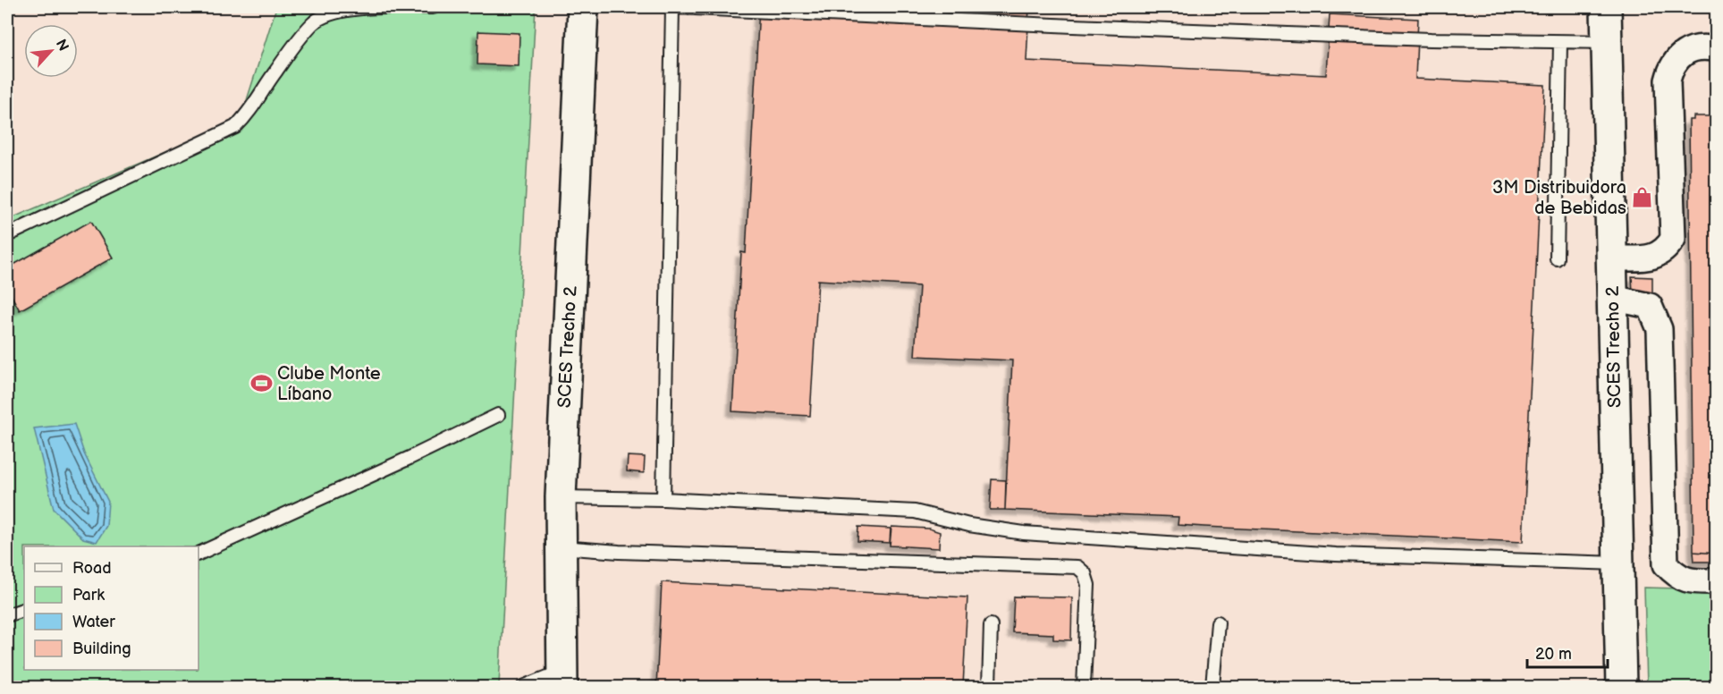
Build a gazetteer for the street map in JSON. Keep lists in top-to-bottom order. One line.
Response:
{"streets":{"street":["SCES Trecho 2"]},"places":{"shop":["3M Distribuidora de Bebidas"],"sports":["Clube Monte Líbano"]},"legend":["Road","Park","Water","Building"],"scale_bar":"20 m","north":"top right"}
